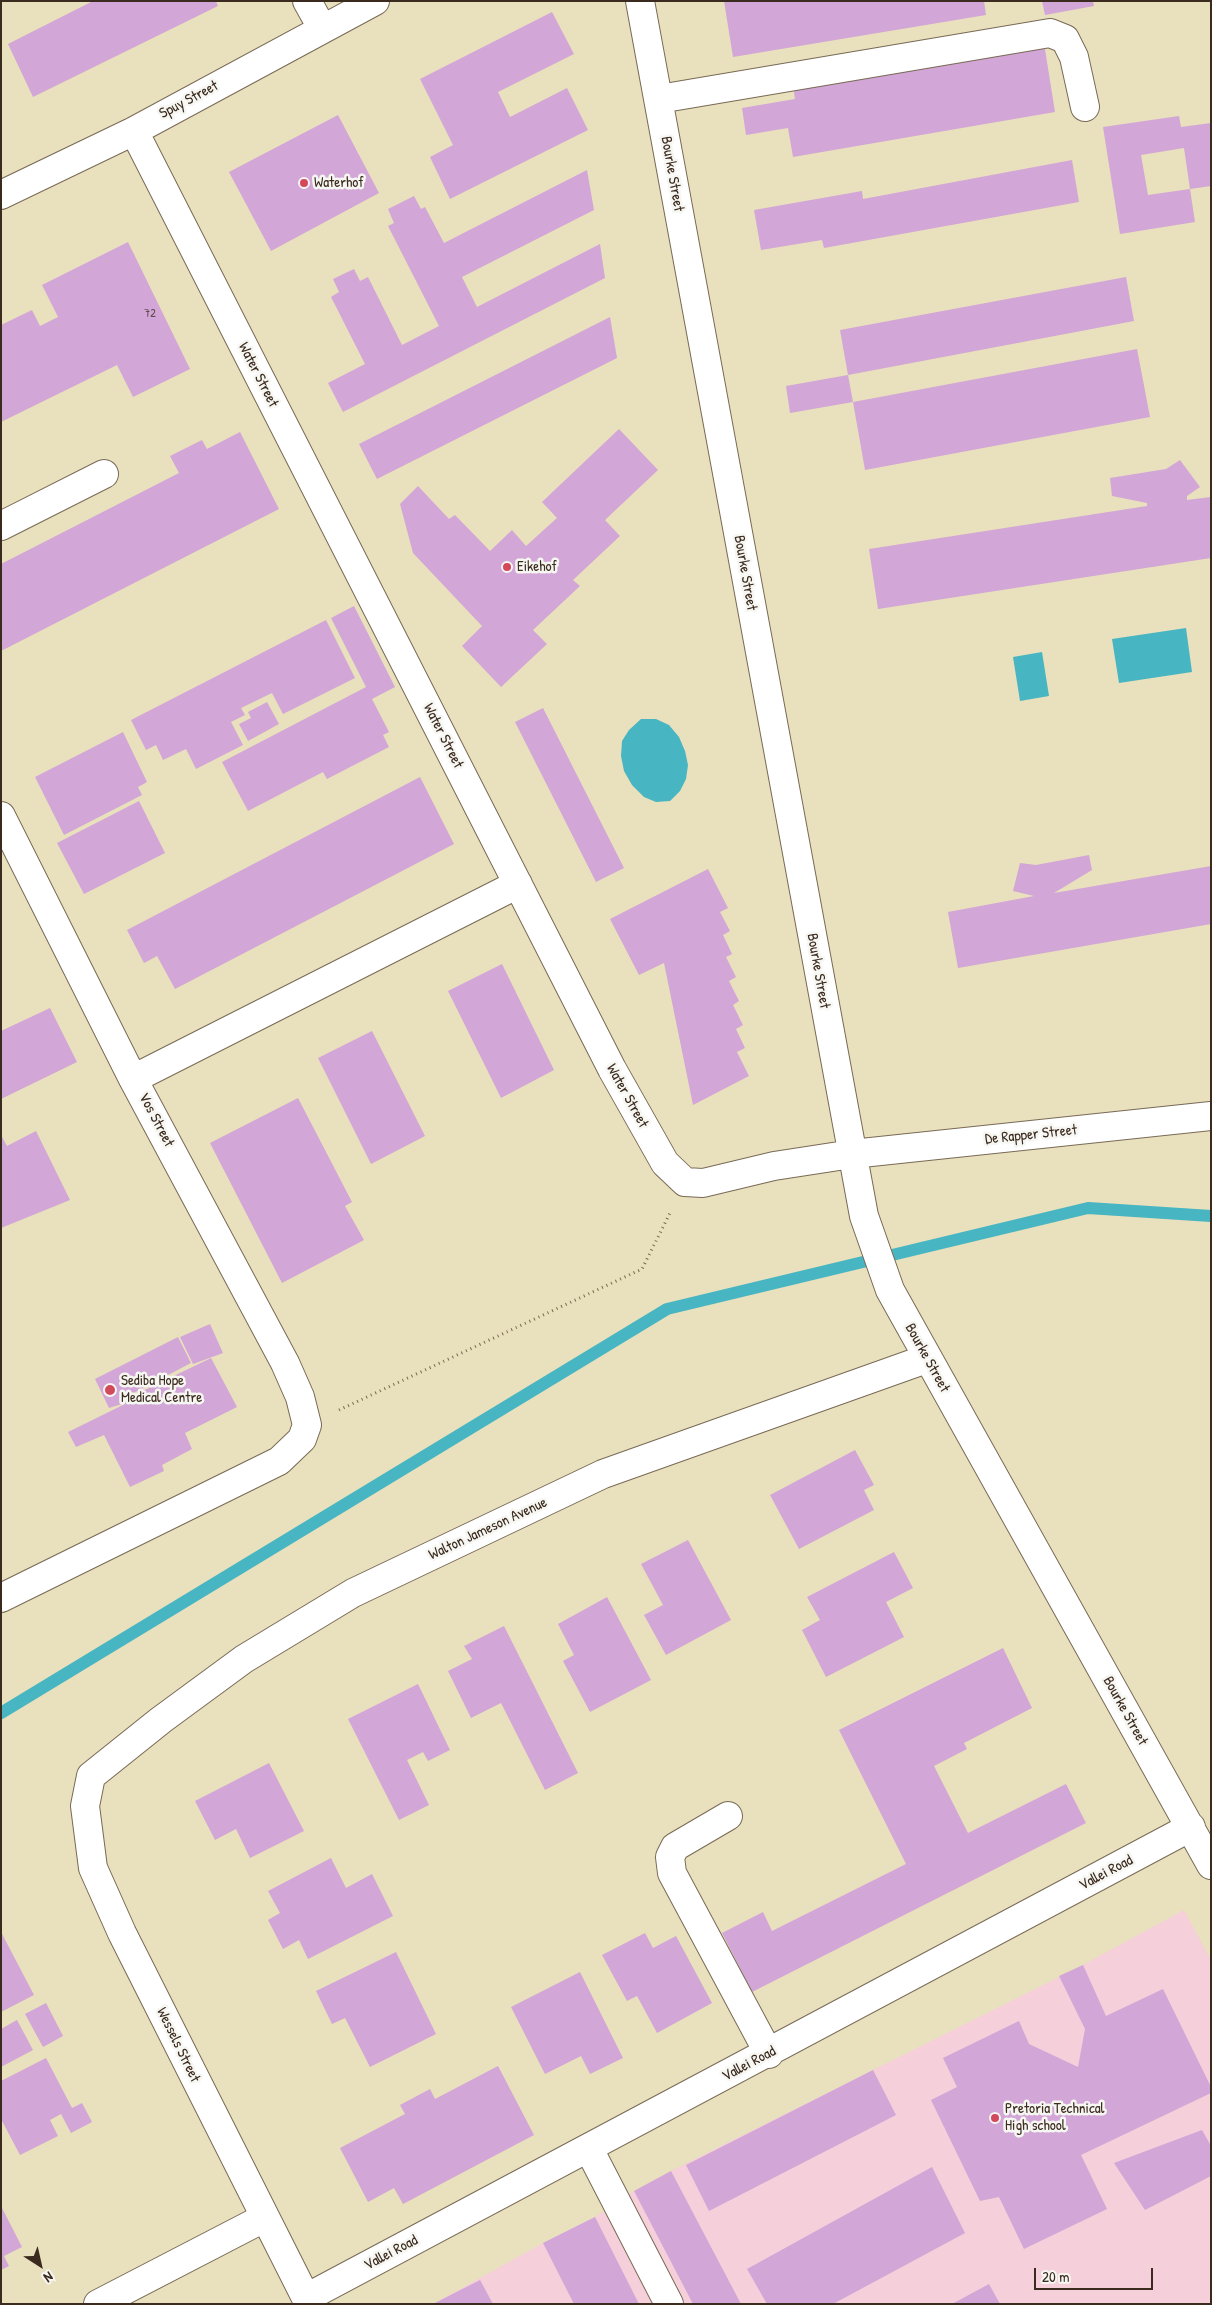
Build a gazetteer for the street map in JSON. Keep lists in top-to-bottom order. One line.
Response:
{"streets":{"street":["Spuy Street","Bourke Street","Water Street","Vos Street","De Rapper Street","Walton Jameson Avenue","Vallei Road","Wessels Street"]},"crossings":[["Spuy Street","Water Street"],["Bourke Street","De Rapper Street"],["Bourke Street","Walton Jameson Avenue"],["Bourke Street","Vallei Road"],["Walton Jameson Avenue","Wessels Street"],["Vallei Road","Wessels Street"]],"places":["Waterhof","Eikehof","Sediba Hope Medical Centre","Pretoria Technical High school"],"house_numbers":["72"],"scale_bar":"20 m","north":"bottom right"}
